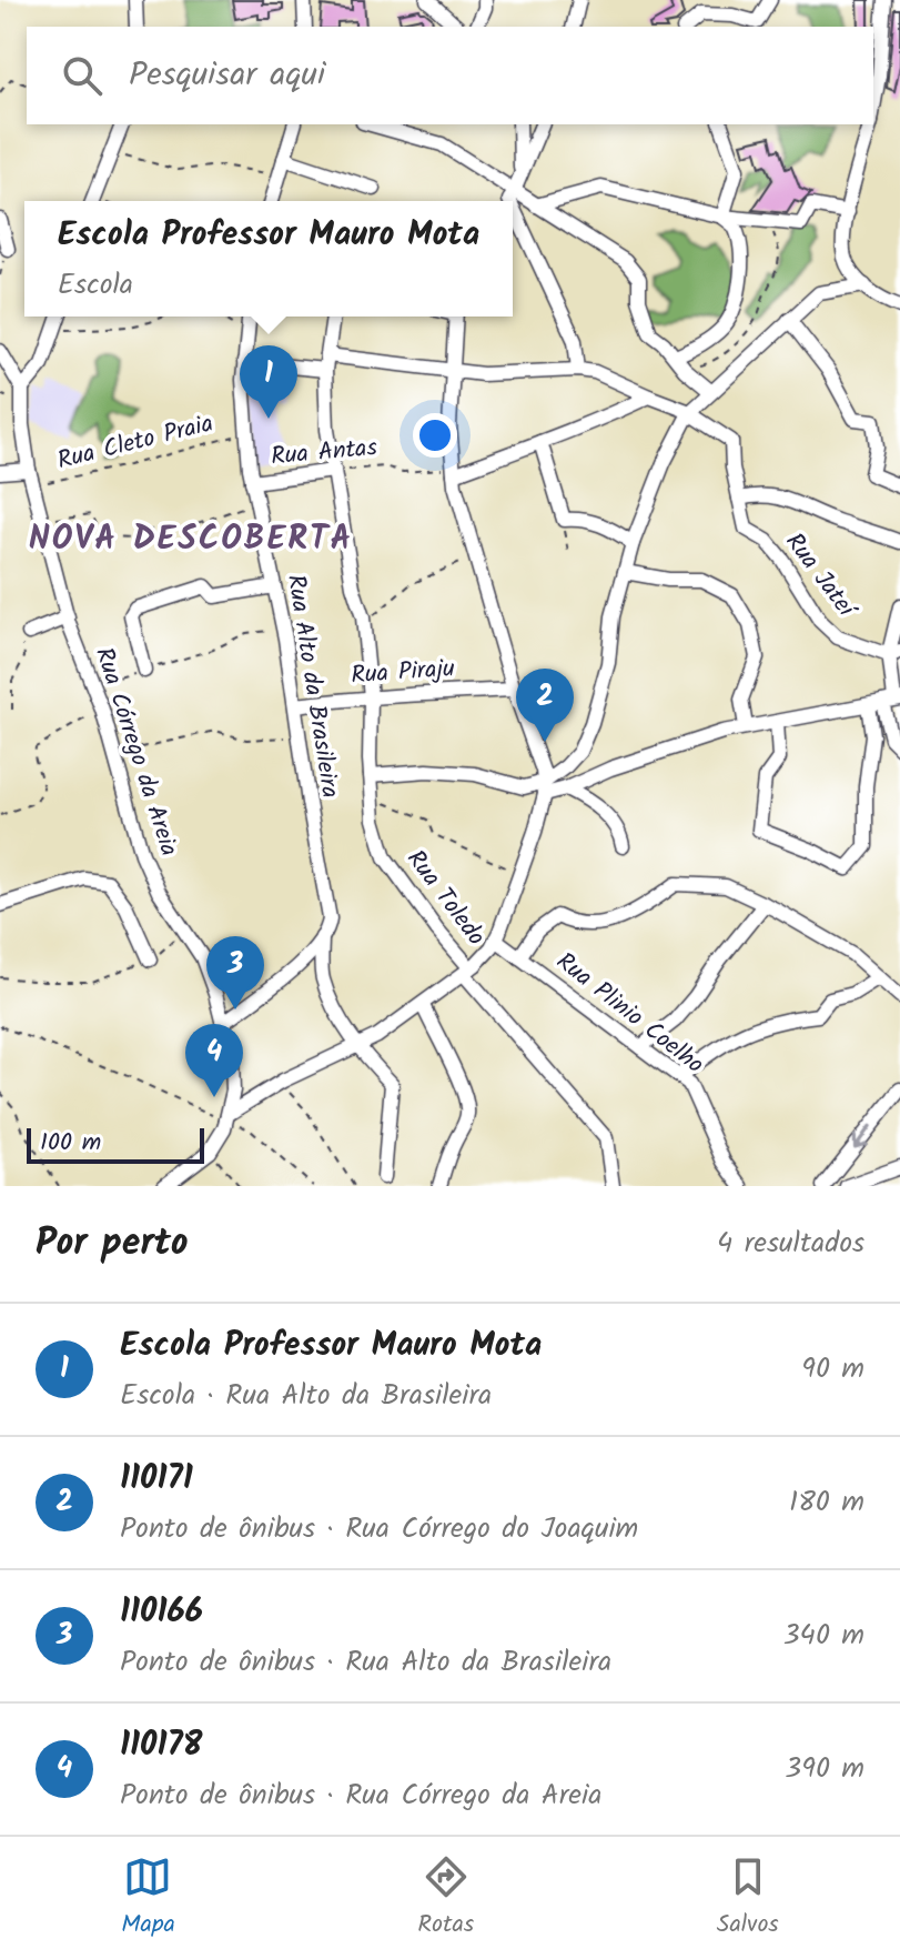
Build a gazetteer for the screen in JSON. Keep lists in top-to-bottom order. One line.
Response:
{"streets":{"street":["Rua Antas","Rua Jateí","Rua Piraju","Rua Alto da Brasileira","Rua Córrego da Areia","Rua Toledo","Rua Plinio Coelho"],"path":["Rua Cleto Praia"]},"crossings":[["Rua Cleto Praia","Rua Alto da Brasileira"],["Rua Cleto Praia","Rua Córrego da Areia"],["Rua Antas","Rua Alto da Brasileira"],["Rua Antas","Rua Toledo"],["Rua Piraju","Rua Alto da Brasileira"],["Rua Piraju","Rua Toledo"]],"districts":["NOVA DESCOBERTA"],"scale_bar":"100 m","page":{"search":"Pesquisar aqui","popup":["Escola Professor Mauro Mota","Escola"],"pins":["1","2","3","4"],"scale":"100 m","heading":["Por perto","4 resultados"],"list":[{"mark":"1","name":"Escola Professor Mauro Mota","note":"Escola · Rua Alto da Brasileira","value":"90 m"},{"mark":"2","name":"110171","note":"Ponto de ônibus · Rua Córrego do Joaquim","value":"180 m"},{"mark":"3","name":"110166","note":"Ponto de ônibus · Rua Alto da Brasileira","value":"340 m"},{"mark":"4","name":"110178","note":"Ponto de ônibus · Rua Córrego da Areia","value":"390 m"}],"nav":["Mapa","Rotas","Salvos"]}}
